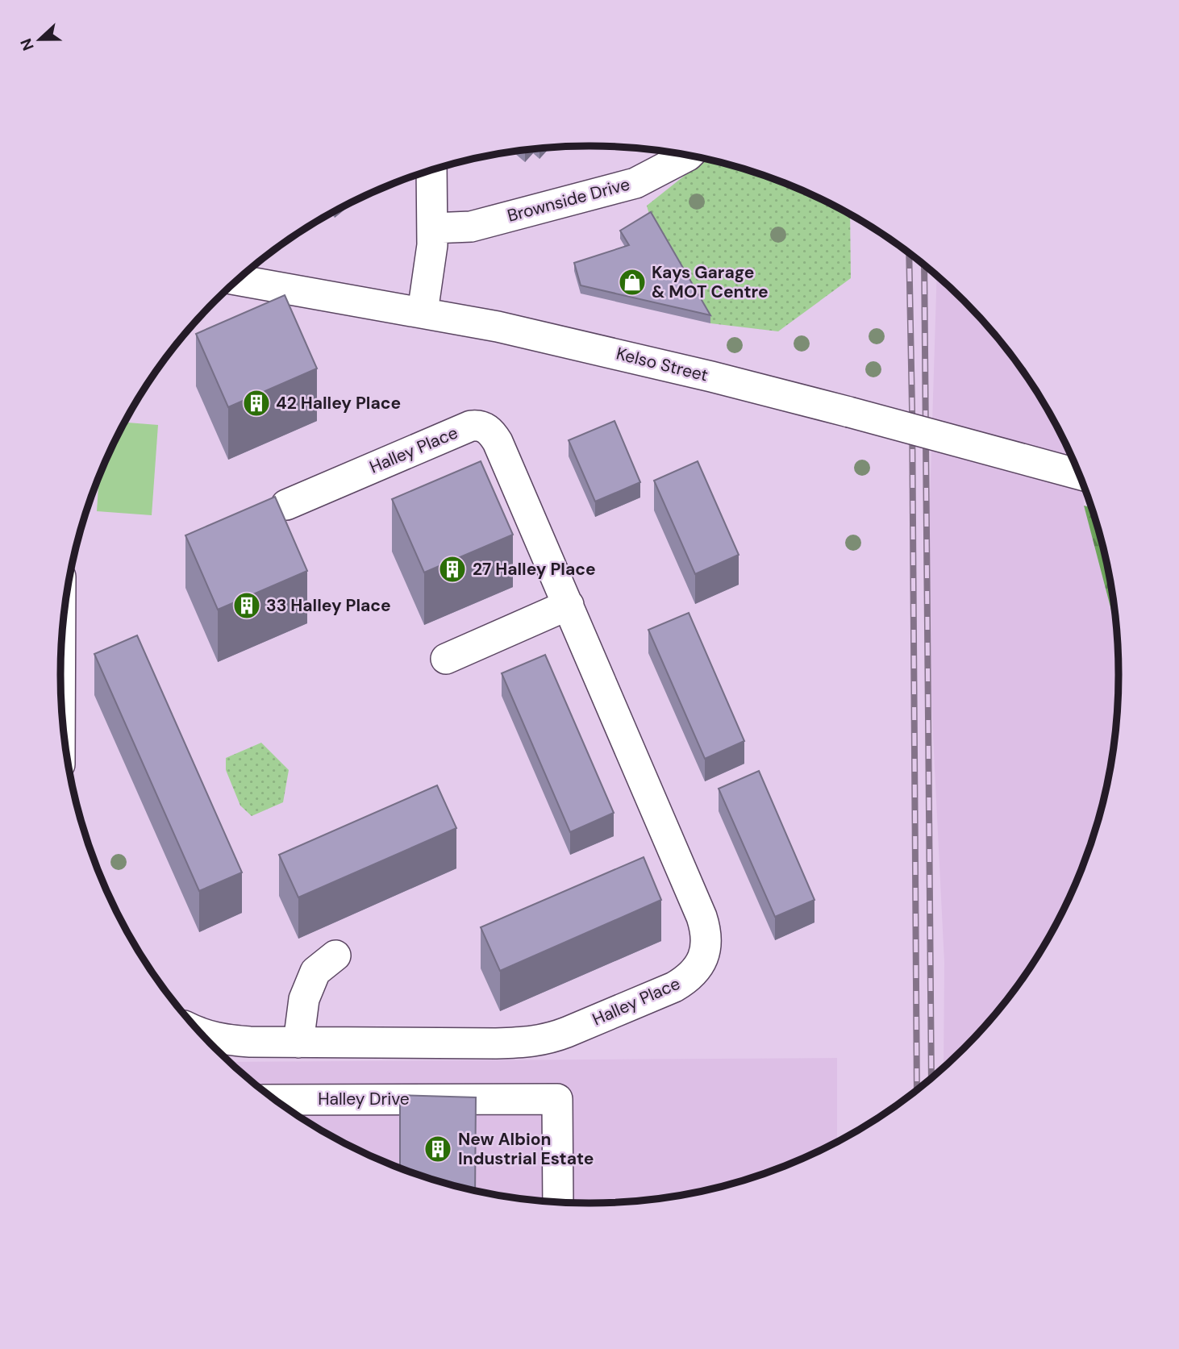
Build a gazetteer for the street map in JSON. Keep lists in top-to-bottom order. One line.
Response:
{"streets":{"street":["Brownside Drive","Kelso Street","Halley Place","Halley Drive"]},"places":{"shop":["Kays Garage & MOT Centre"],"building":["42 Halley Place","27 Halley Place","33 Halley Place","New Albion Industrial Estate"]},"north":"left"}
